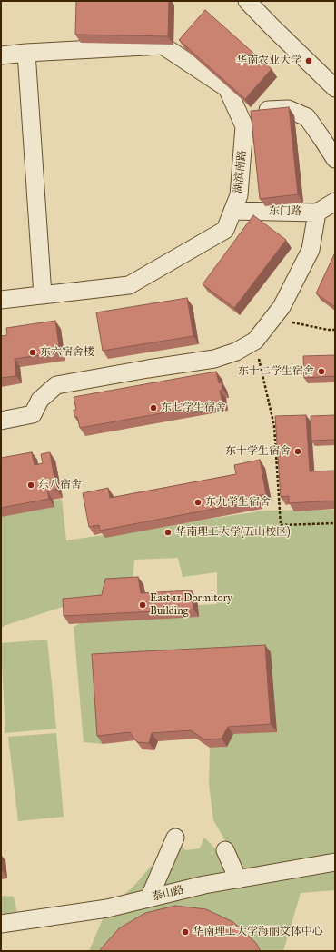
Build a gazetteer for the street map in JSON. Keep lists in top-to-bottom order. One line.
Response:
{"streets":{"street":["湖滨南路","东门路","泰山路"]},"crossings":[["湖滨南路","东门路"]],"places":["华南农业大学","东六宿舍楼","东十二学生宿舍","东七学生宿舍","东十学生宿舍","东八宿舍","东九学生宿舍","华南理工大学(五山校区)","East 11 Dormitory Building","华南理工大学海丽文体中心"]}
